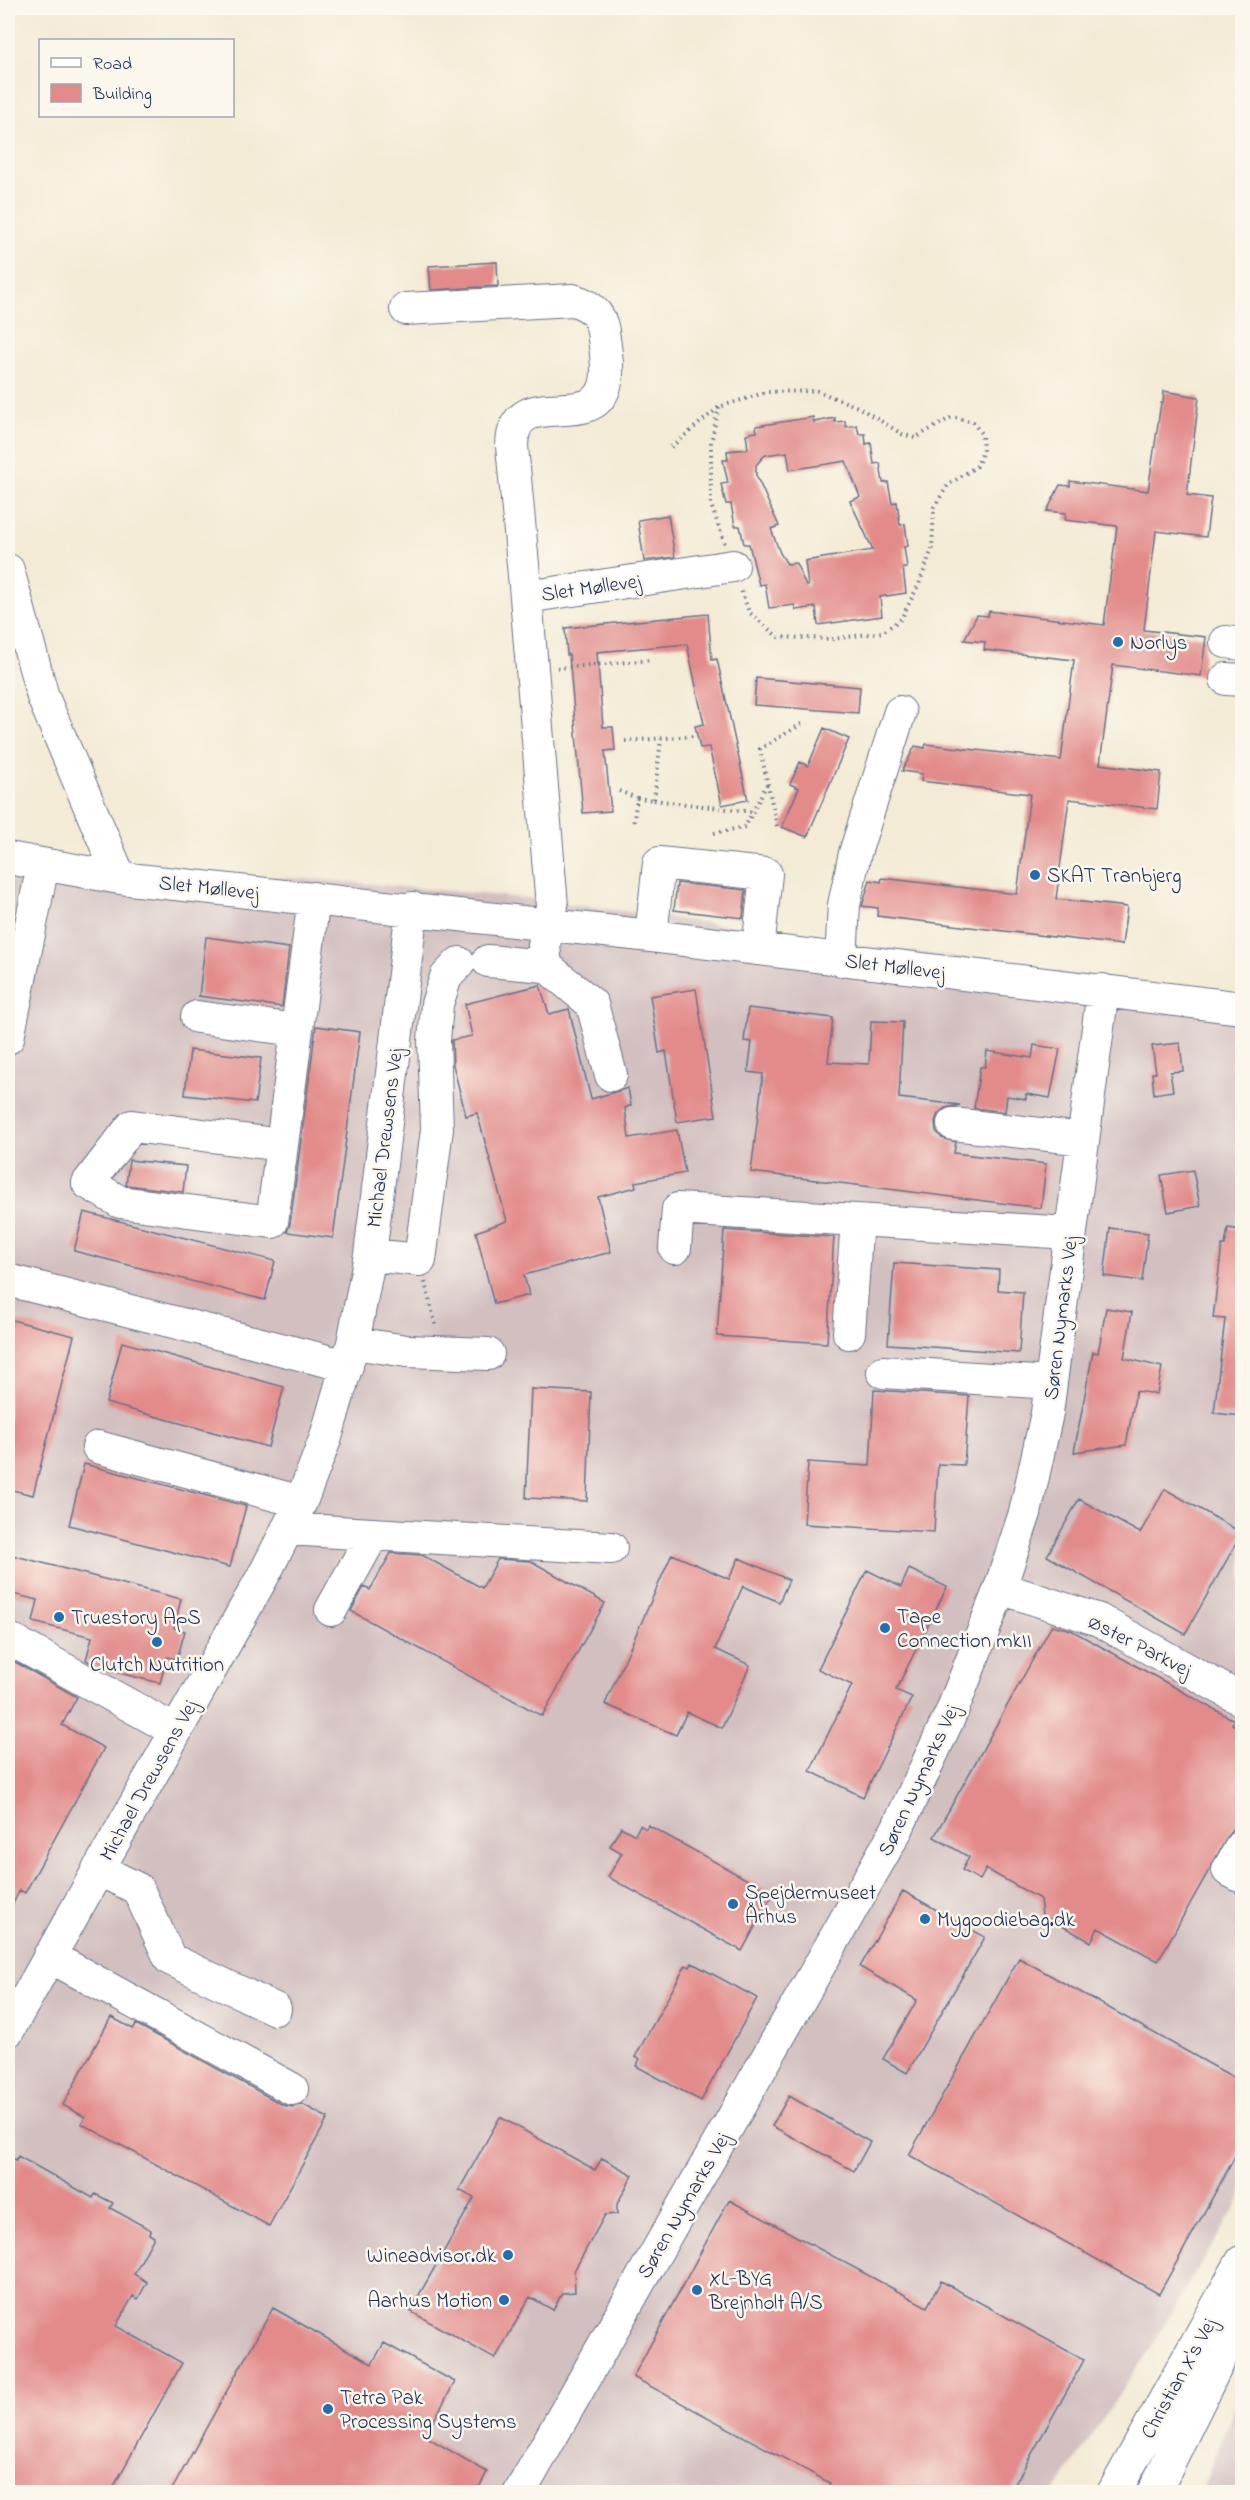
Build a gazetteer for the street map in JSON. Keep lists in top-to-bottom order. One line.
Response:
{"streets":{"main road":["Christian X's Vej"],"street":["Slet Møllevej","Michael Drewsens Vej","Søren Nymarks Vej","Øster Parkvej"]},"crossings":[["Slet Møllevej","Michael Drewsens Vej"],["Slet Møllevej","Søren Nymarks Vej"],["Søren Nymarks Vej","Øster Parkvej"]],"places":["Norlys","SKAT Tranbjerg","Truestory ApS","Tape Connection mkII","Clutch Nutrition","Spejdermuseet Århus","Mygoodiebag.dk","Wineadvisor.dk","XL-BYG Brejnholt A/S","Aarhus Motion","Tetra Pak Processing Systems"],"legend":["Road","Building"]}
